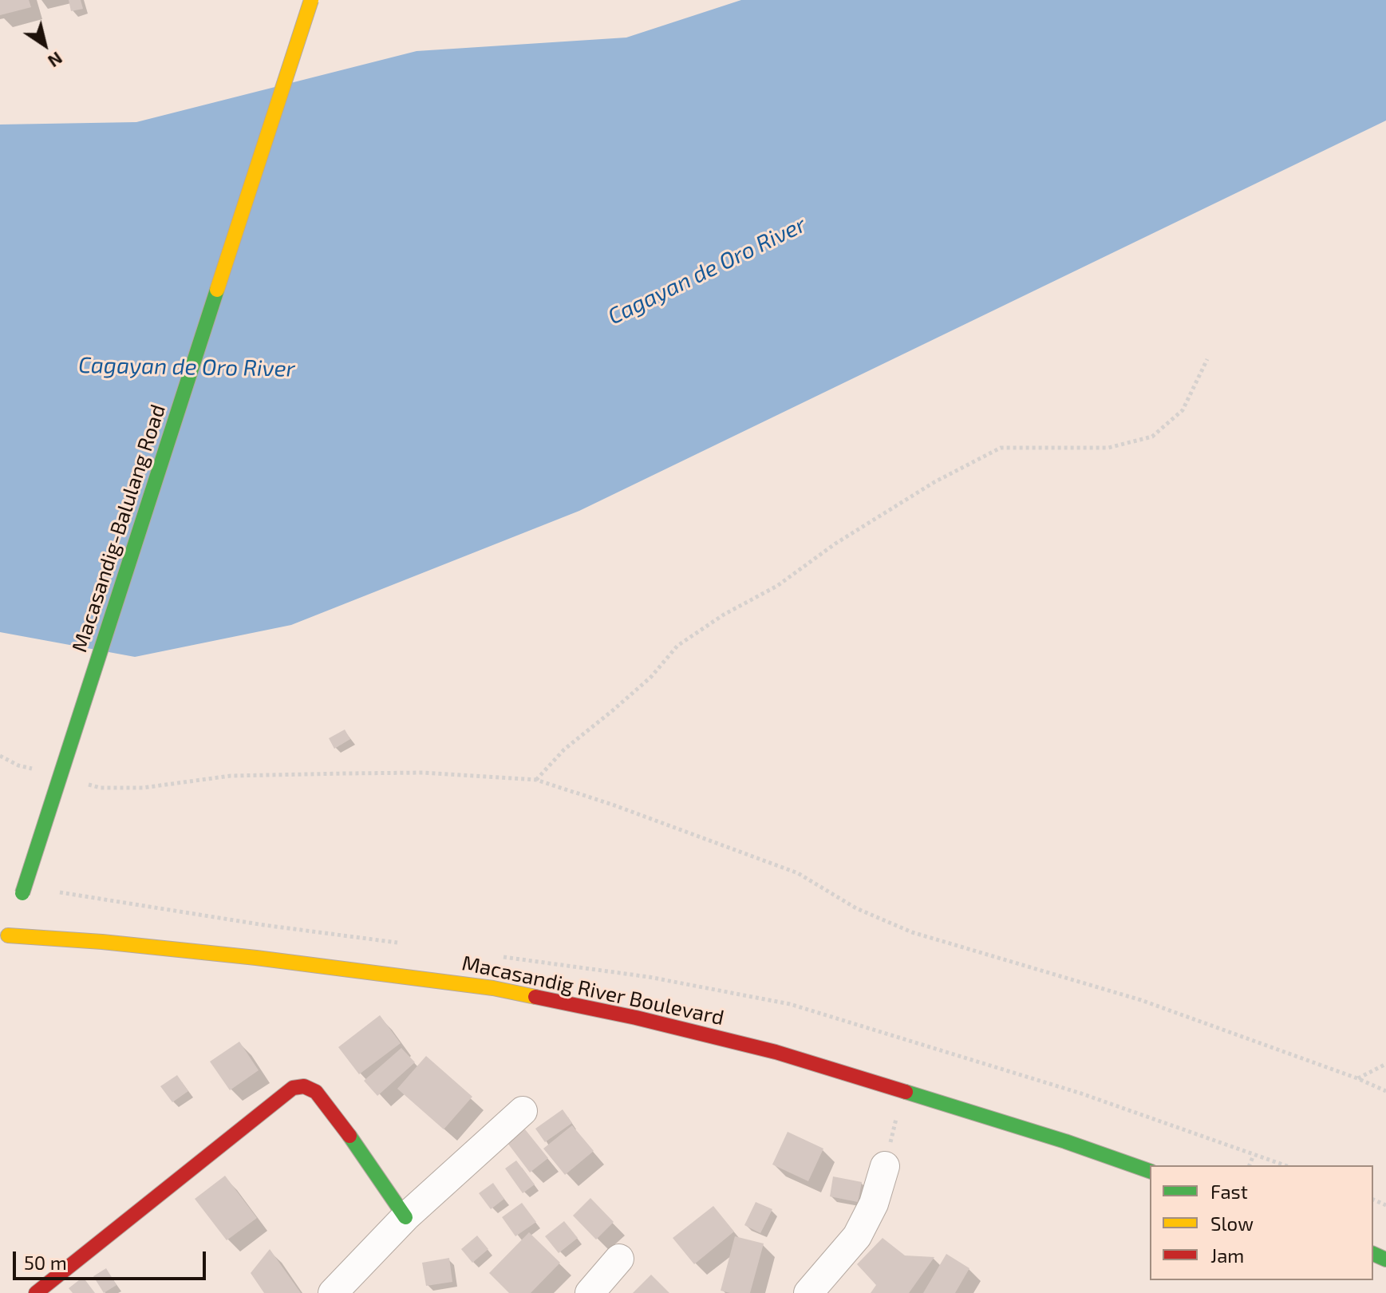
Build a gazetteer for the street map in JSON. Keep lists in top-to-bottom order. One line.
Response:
{"streets":{"street":["Macasandig-Balulang Road","Macasandig River Boulevard"]},"water":["Cagayan de Oro River"],"legend":["Fast","Slow","Jam"],"scale_bar":"50 m","north":"bottom right"}
